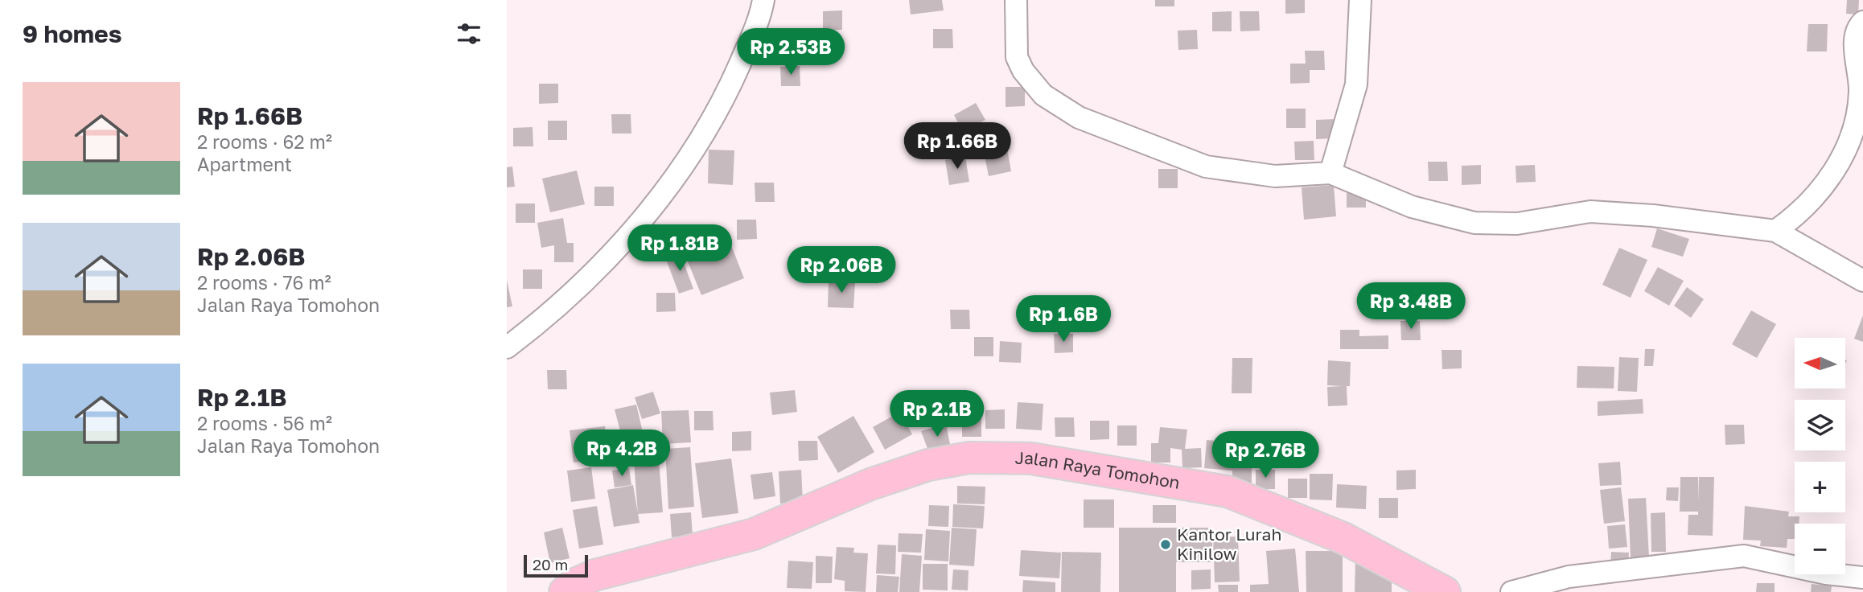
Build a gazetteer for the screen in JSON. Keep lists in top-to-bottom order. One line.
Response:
{"streets":{"highway":["Jalan Raya Tomohon"]},"places":["Kantor Lurah Kinilow"],"scale_bar":"20 m","north":"left","page":{"heading":"9 homes","price":["Rp 2.53B","Rp 1.66B","Rp 1.81B","Rp 2.06B","Rp 3.48B","Rp 1.6B","Rp 2.1B","Rp 4.2B","Rp 2.76B"],"list":[{"name":"Rp 1.66B","note":"2 rooms · 62 m² · Apartment"},{"name":"Rp 2.06B","note":"2 rooms · 76 m² · Jalan Raya Tomohon"},{"name":"Rp 2.1B","note":"2 rooms · 56 m² · Jalan Raya Tomohon"}],"map_buttons":["+","−"],"scale":"20 m"}}
